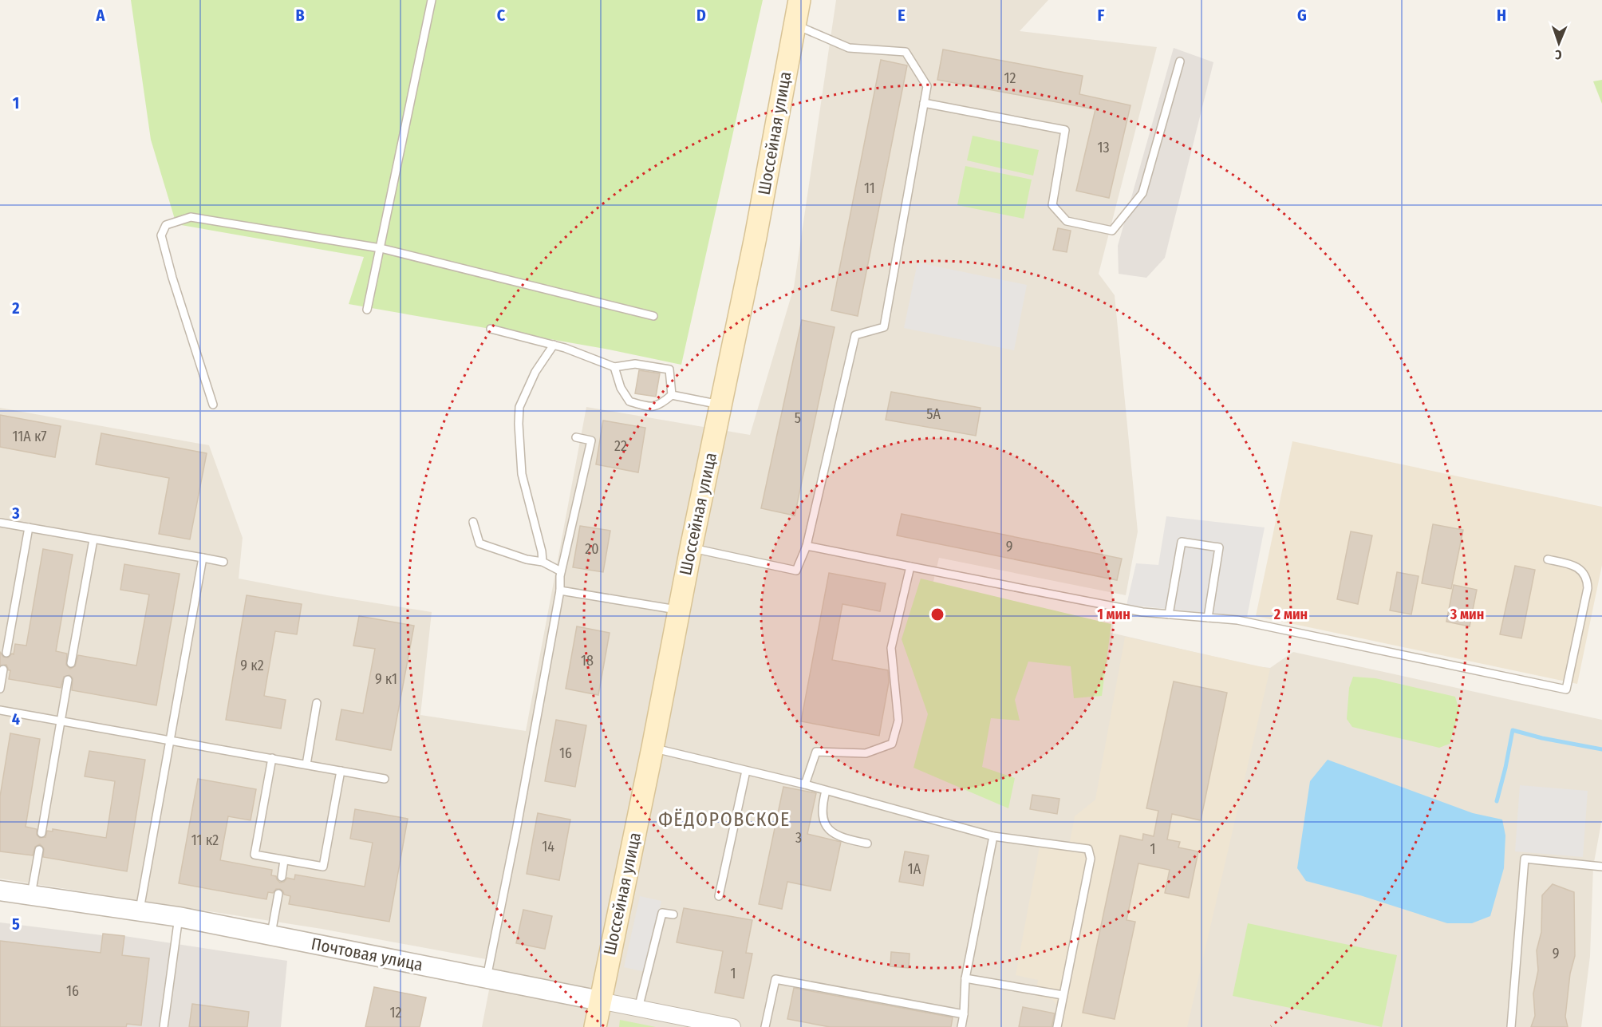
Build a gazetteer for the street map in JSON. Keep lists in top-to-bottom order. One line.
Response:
{"streets":{"main road":["Шоссейная улица"],"street":["Почтовая улица"]},"crossings":[["Шоссейная улица","Почтовая улица"]],"districts":["ФЁДОРОВСКОЕ"],"house_numbers":["12","13","11","5А","5","11А к7","22","9","20","18","9 к2","9 к1","16","3","11 к2","14","1","1А","9","1","16","12"],"north":"bottom","grid":{"columns":["A","B","C","D","E","F","G","H"],"rows":["1","2","3","4","5"]},"rings":["1 мин","2 мин","3 мин"]}
